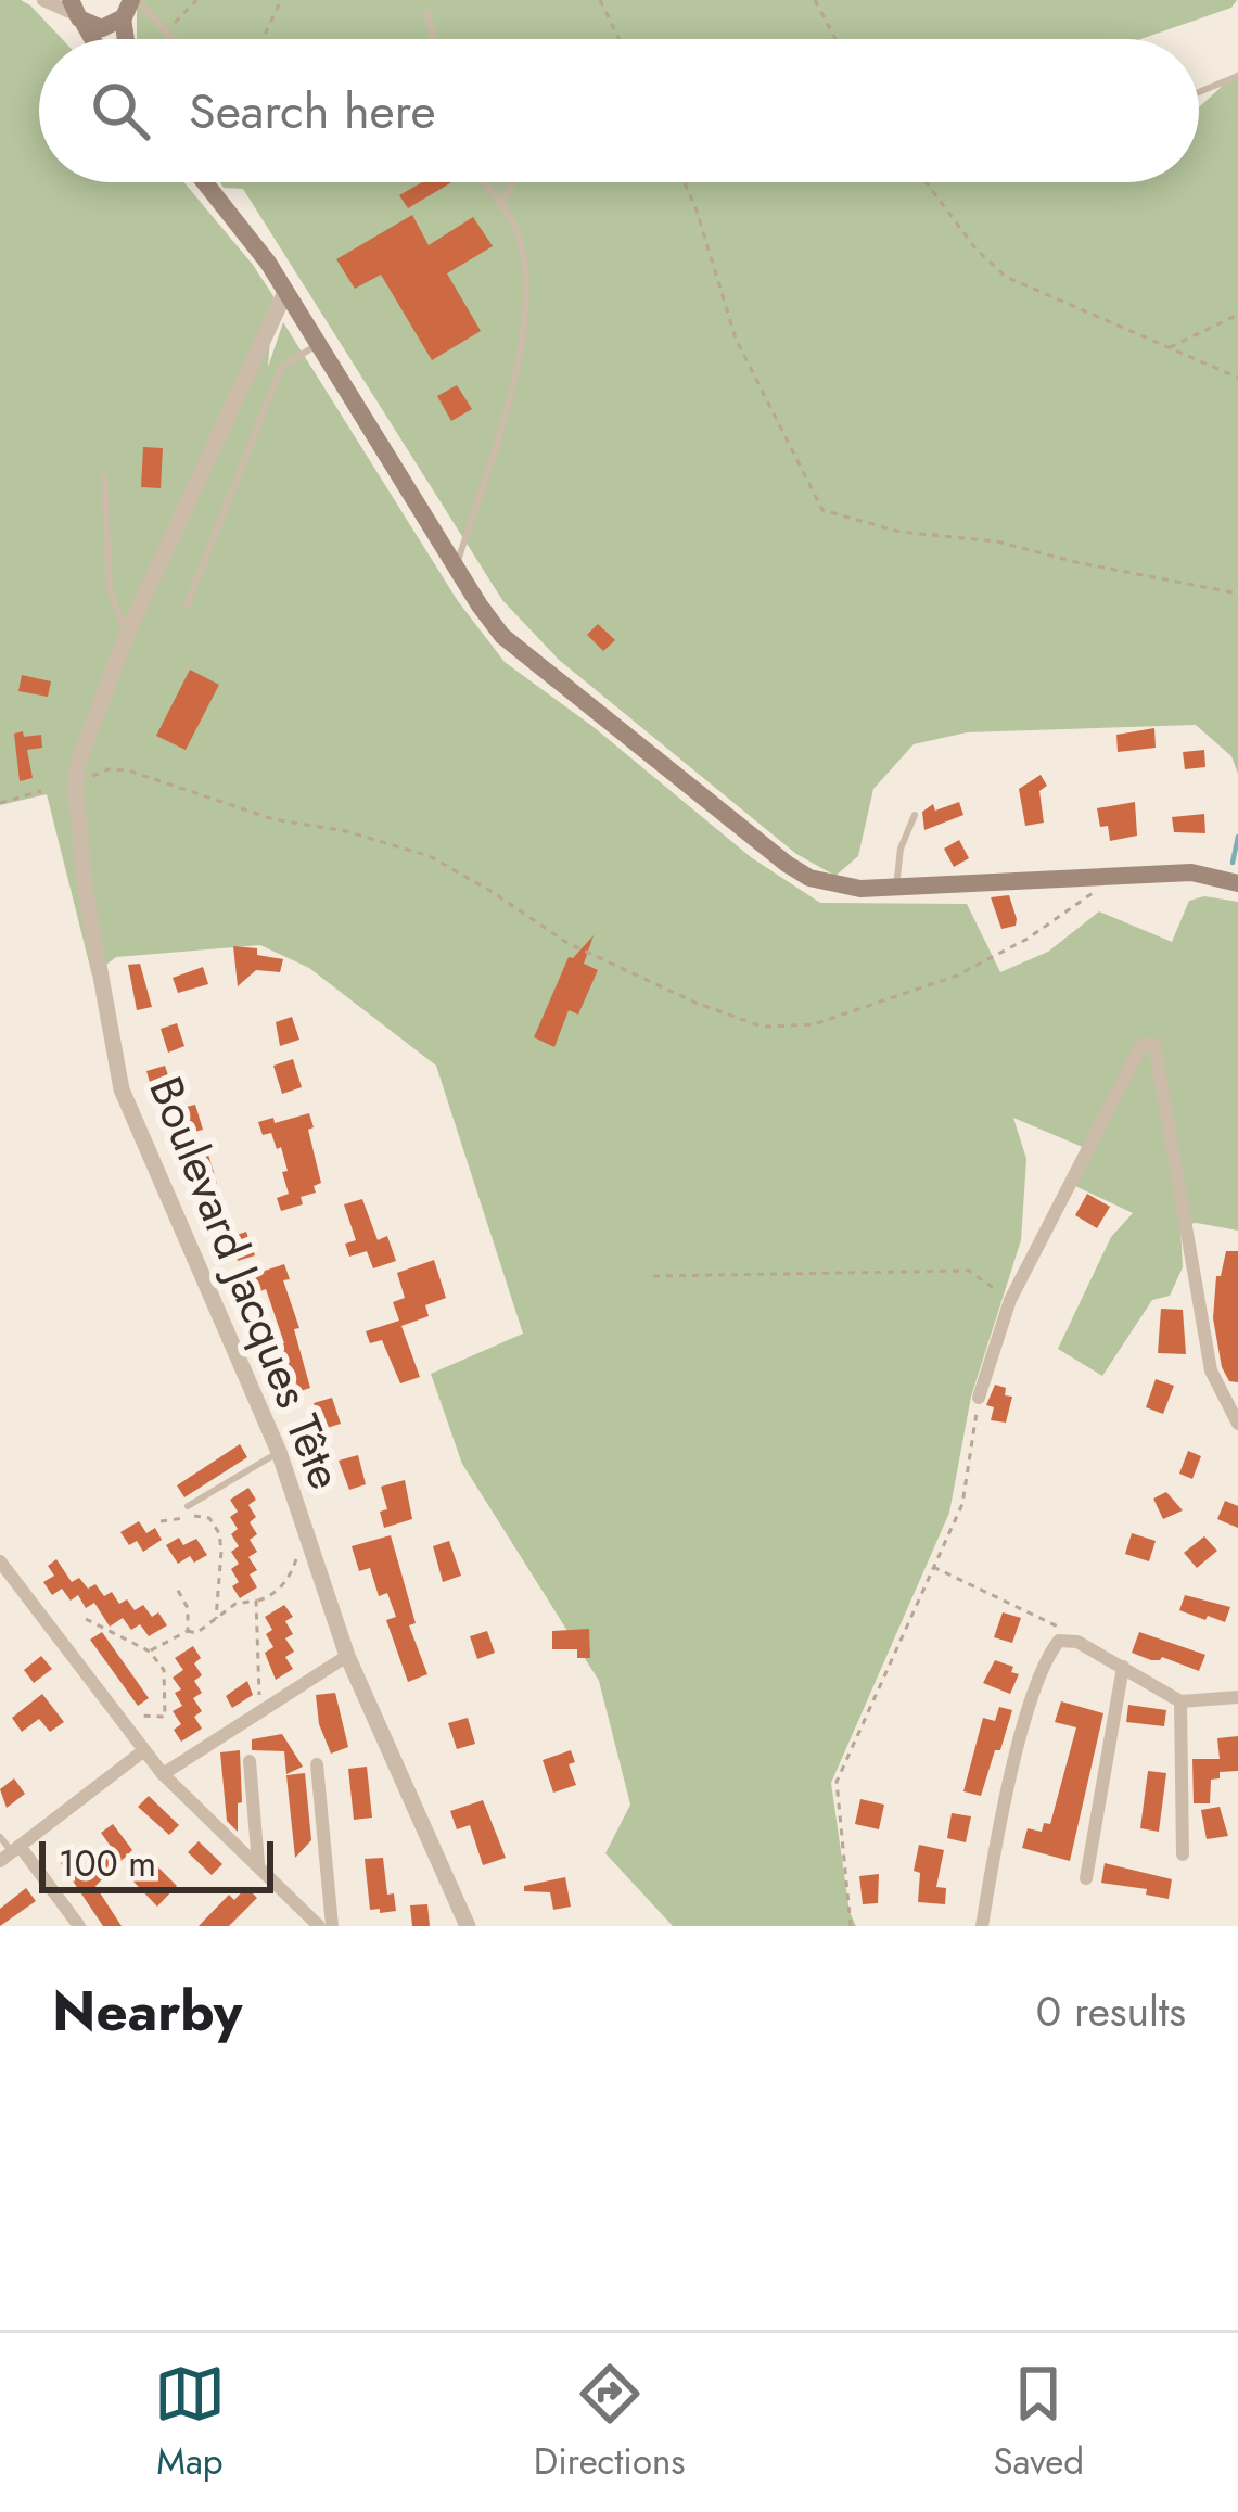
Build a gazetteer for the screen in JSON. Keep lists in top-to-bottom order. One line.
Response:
{"streets":{"street":["Boulevard Jacques Tête"]},"scale_bar":"100 m","page":{"search":"Search here","scale":"100 m","heading":["Nearby","0 results"],"nav":["Map","Directions","Saved"]}}
